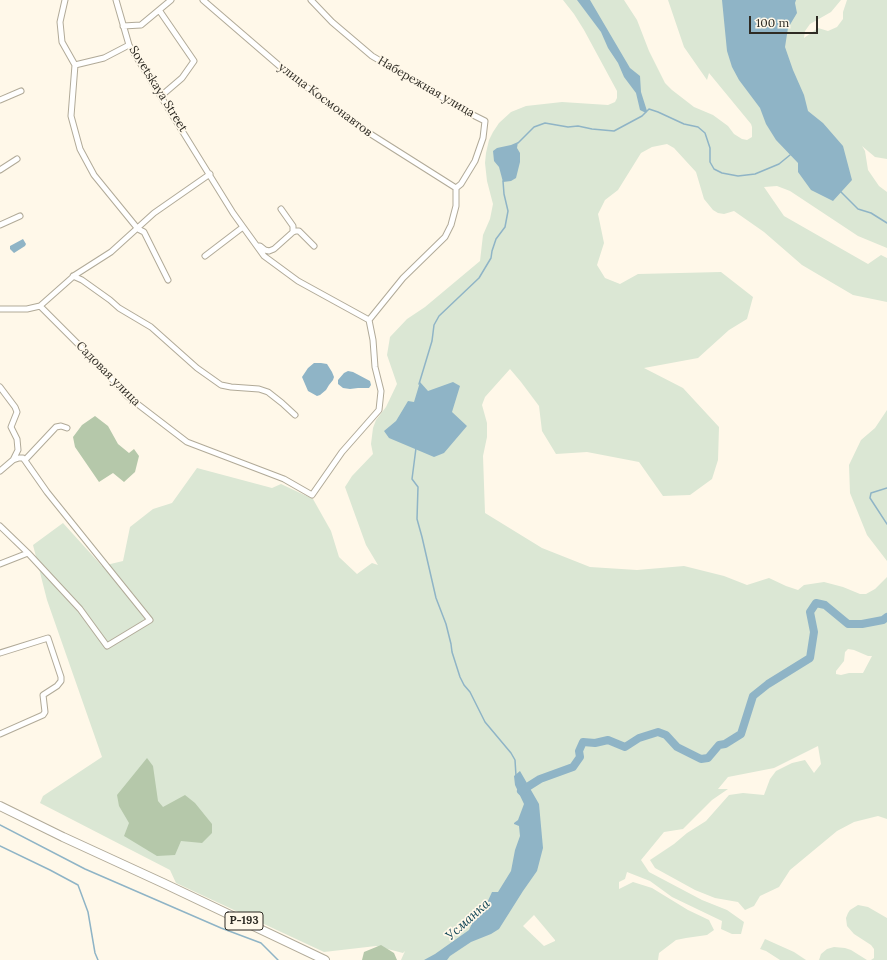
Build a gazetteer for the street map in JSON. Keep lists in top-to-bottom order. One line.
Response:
{"streets":{"highway":["Р-193"],"street":["Набережная улица","Sovetskaya Street","улица Космонавтов","Садовая улица"]},"crossings":[["Набережная улица","улица Космонавтов"],["Sovetskaya Street","Садовая улица"]],"water":["Усманка"],"scale_bar":"100 m"}
